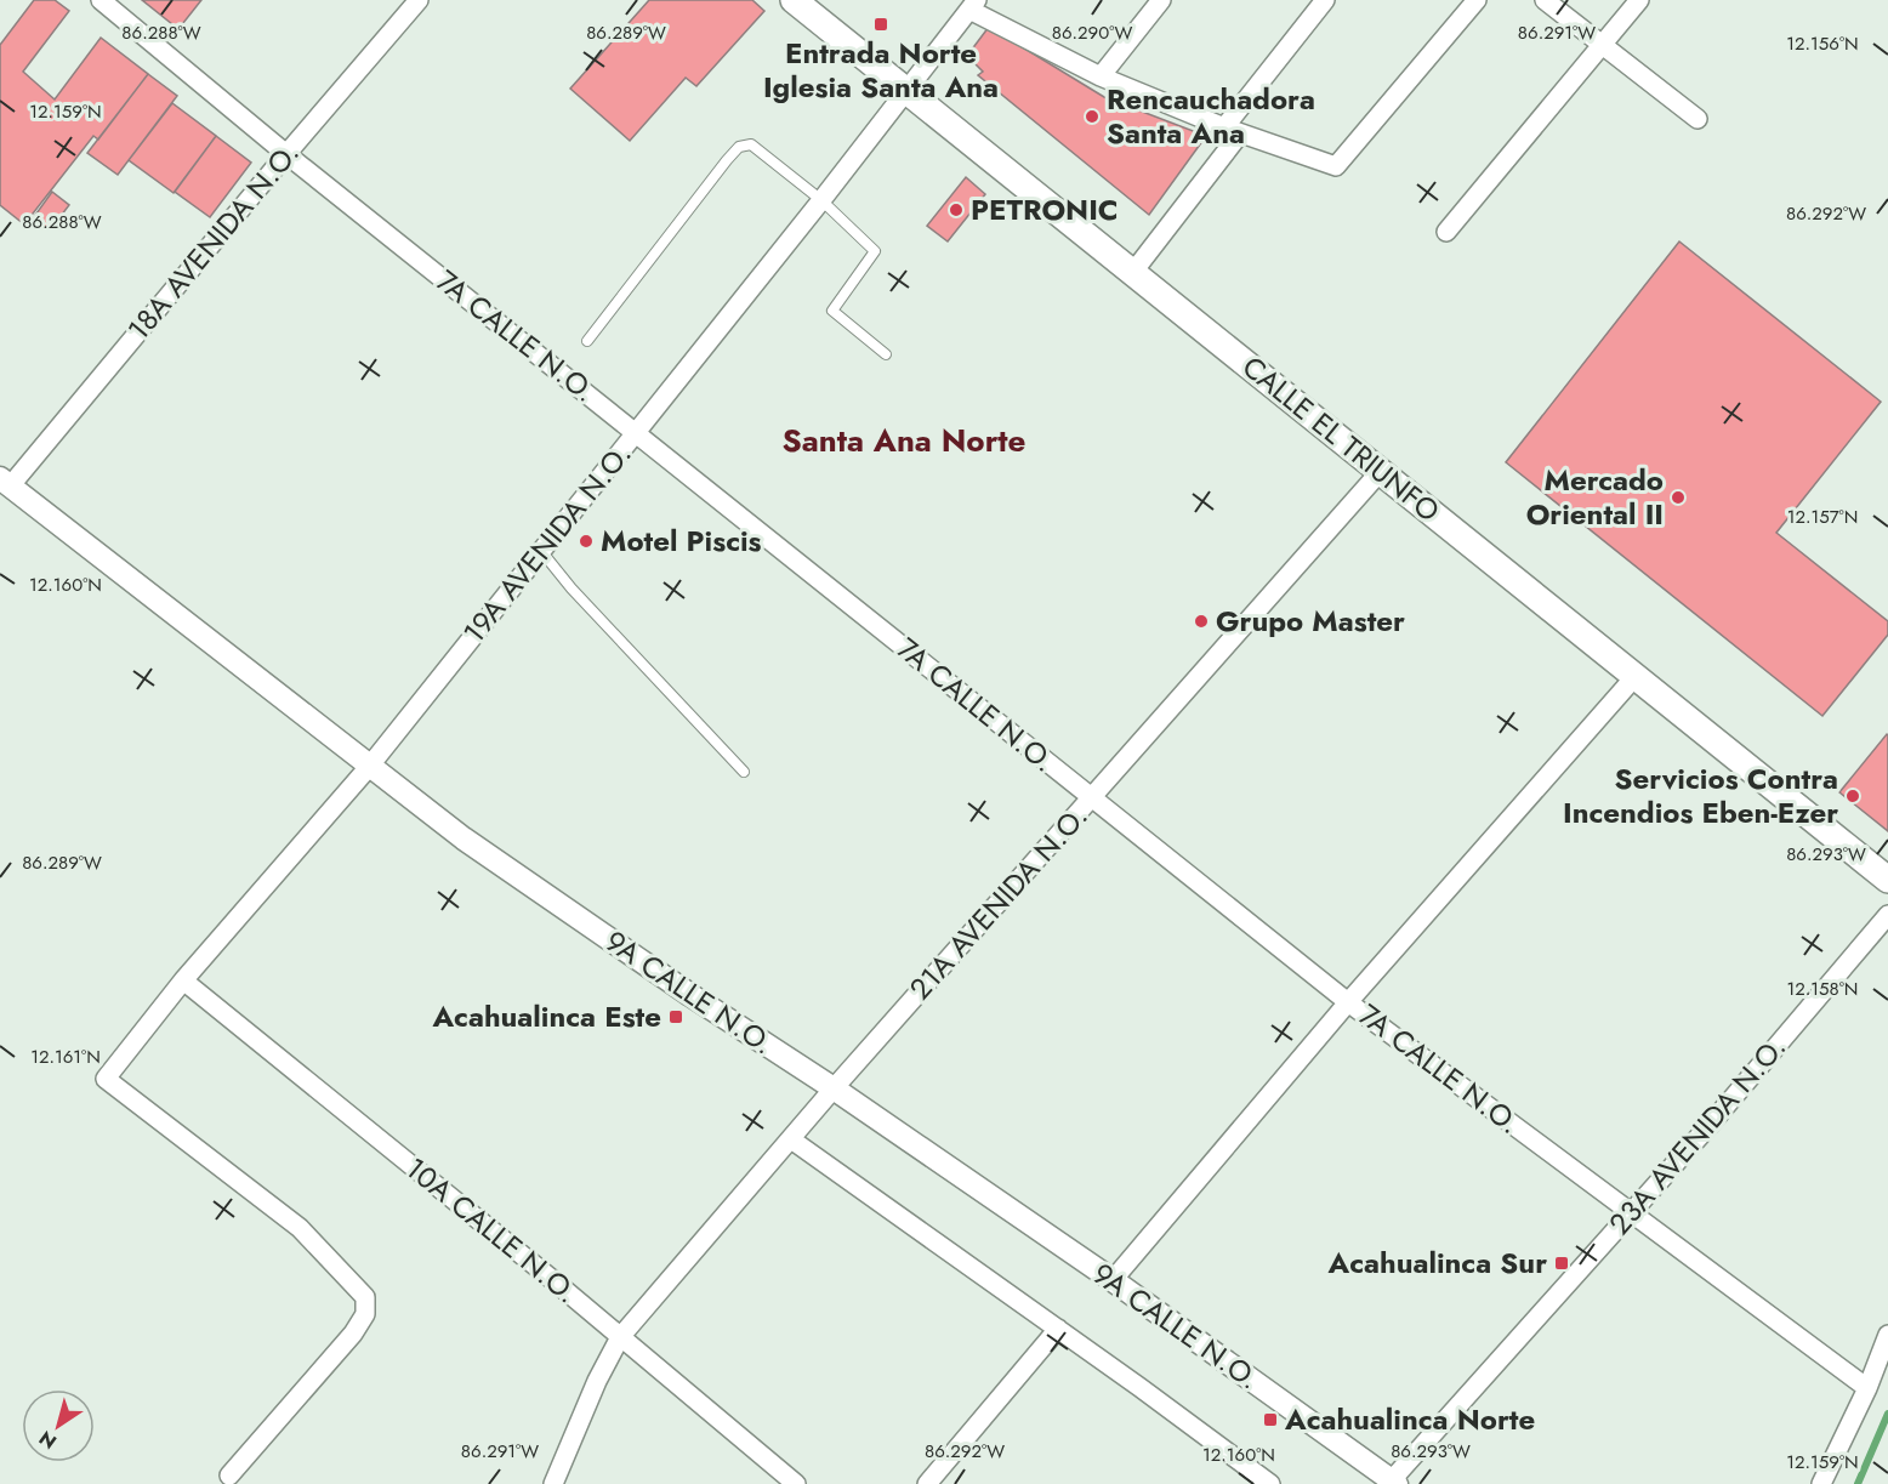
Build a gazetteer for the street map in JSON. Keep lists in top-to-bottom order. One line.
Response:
{"streets":{"main road":["CALLE EL TRIUNFO"],"street":["18A AVENIDA N.O.","7A CALLE N.O.","19A AVENIDA N.O.","21A AVENIDA N.O.","9A CALLE N.O.","23A AVENIDA N.O.","10A CALLE N.O."]},"crossings":[["18A AVENIDA N.O.","7A CALLE N.O."],["18A AVENIDA N.O.","9A CALLE N.O."],["7A CALLE N.O.","19A AVENIDA N.O."],["7A CALLE N.O.","21A AVENIDA N.O."],["7A CALLE N.O.","23A AVENIDA N.O."],["CALLE EL TRIUNFO","19A AVENIDA N.O."],["CALLE EL TRIUNFO","21A AVENIDA N.O."],["19A AVENIDA N.O.","9A CALLE N.O."],["19A AVENIDA N.O.","10A CALLE N.O."],["21A AVENIDA N.O.","9A CALLE N.O."],["21A AVENIDA N.O.","10A CALLE N.O."],["9A CALLE N.O.","23A AVENIDA N.O."]],"districts":["Santa Ana Norte"],"places":{"transit":["Entrada Norte Iglesia Santa Ana","Acahualinca Este","Acahualinca Sur","Acahualinca Norte"],"other":["Rencauchadora Santa Ana","PETRONIC","Mercado Oriental II","Motel Piscis","Grupo Master","Servicios Contra Incendios Eben-Ezer"]},"north":"bottom left","coordinates":["86.289°W","86.288°W","86.290°W","86.291°W","12.156°N","12.159°N","86.292°W","12.157°N","12.160°N","86.293°W","12.158°N","12.161°N"]}
